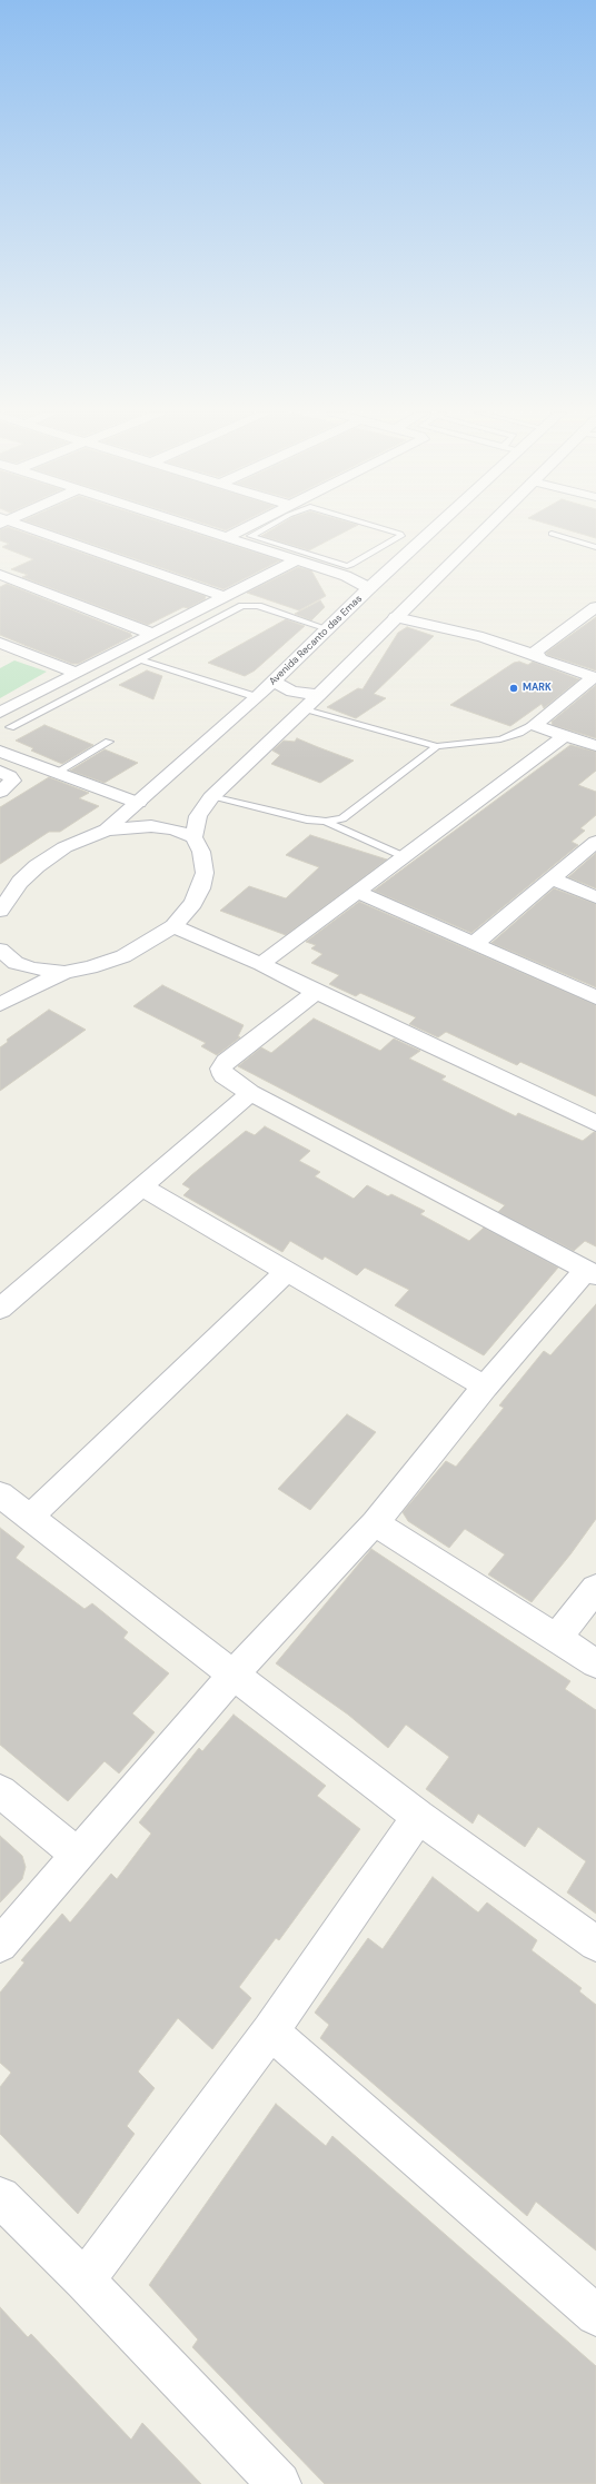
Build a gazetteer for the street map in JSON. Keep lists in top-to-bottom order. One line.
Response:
{"streets":{"street":["Avenida Recanto das Emas"]},"places":["MARK"]}
